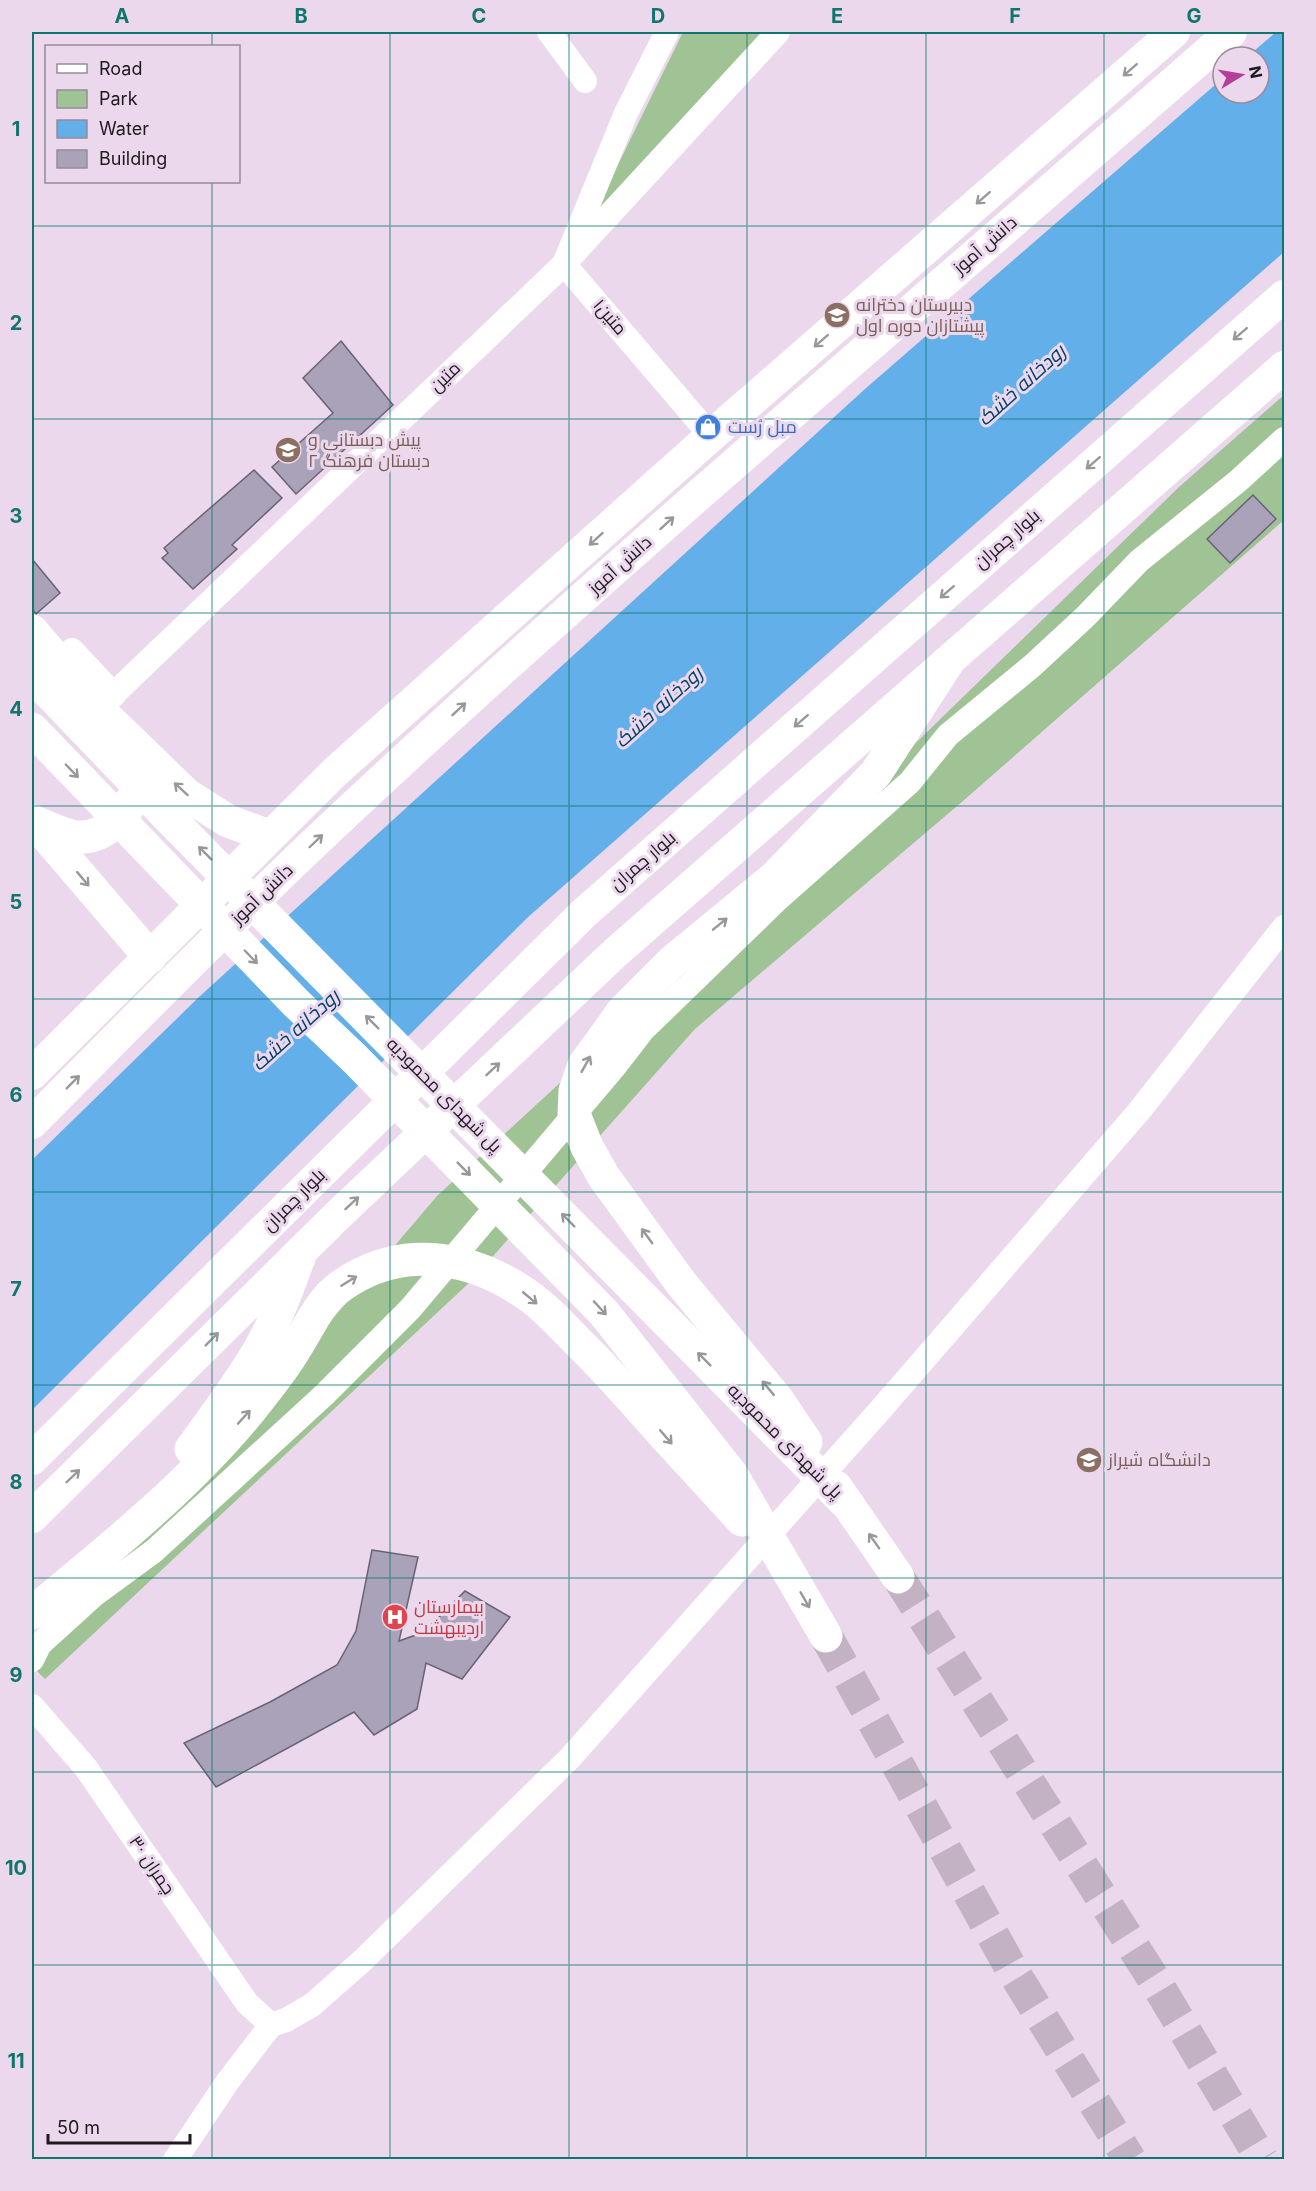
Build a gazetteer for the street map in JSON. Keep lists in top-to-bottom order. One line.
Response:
{"streets":{"highway":["پل شهدای محمودیه"],"main road":["دانش آموز","بلوار چمران"],"street":["متین۱","متین","۳۰ چمران"]},"crossings":[["دانش آموز","متین۱"],["متین۱","متین"]],"water":["رودخانه خشک"],"places":{"school or university":["دبیرستان دخترانه پیشتازان دوره اول","پیش دبستانی و دبستان فرهنگ ۲","دانشگاه شیراز"],"shop":["مبل رُست"],"hospital":["بیمارستان اردیبهشت"]},"legend":["Road","Park","Water","Building"],"scale_bar":"50 m","north":"right","grid":{"columns":["A","B","C","D","E","F","G"],"rows":["1","2","3","4","5","6","7","8","9","10","11"]}}
